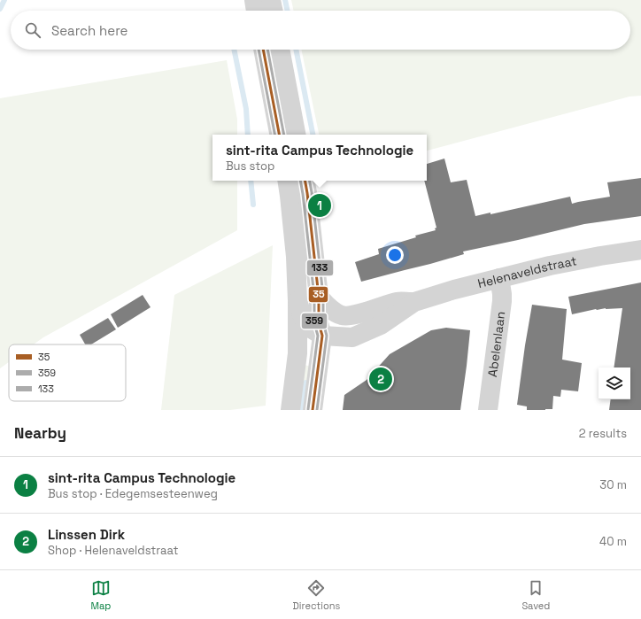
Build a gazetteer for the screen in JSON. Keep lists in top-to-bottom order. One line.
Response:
{"streets":{"street":["Helenaveldstraat","Abelenlaan"]},"crossings":[["Helenaveldstraat","Abelenlaan"]],"lines":["transit line 35","transit line 359","transit line 133"],"legend":["35","359","133"],"page":{"search":"Search here","popup":["sint-rita Campus Technologie","Bus stop"],"pins":["1","2"],"heading":["Nearby","2 results"],"list":[{"mark":"1","name":"sint-rita Campus Technologie","note":"Bus stop · Edegemsesteenweg","value":"30 m"},{"mark":"2","name":"Linssen Dirk","note":"Shop · Helenaveldstraat","value":"40 m"}],"nav":["Map","Directions","Saved"]}}
